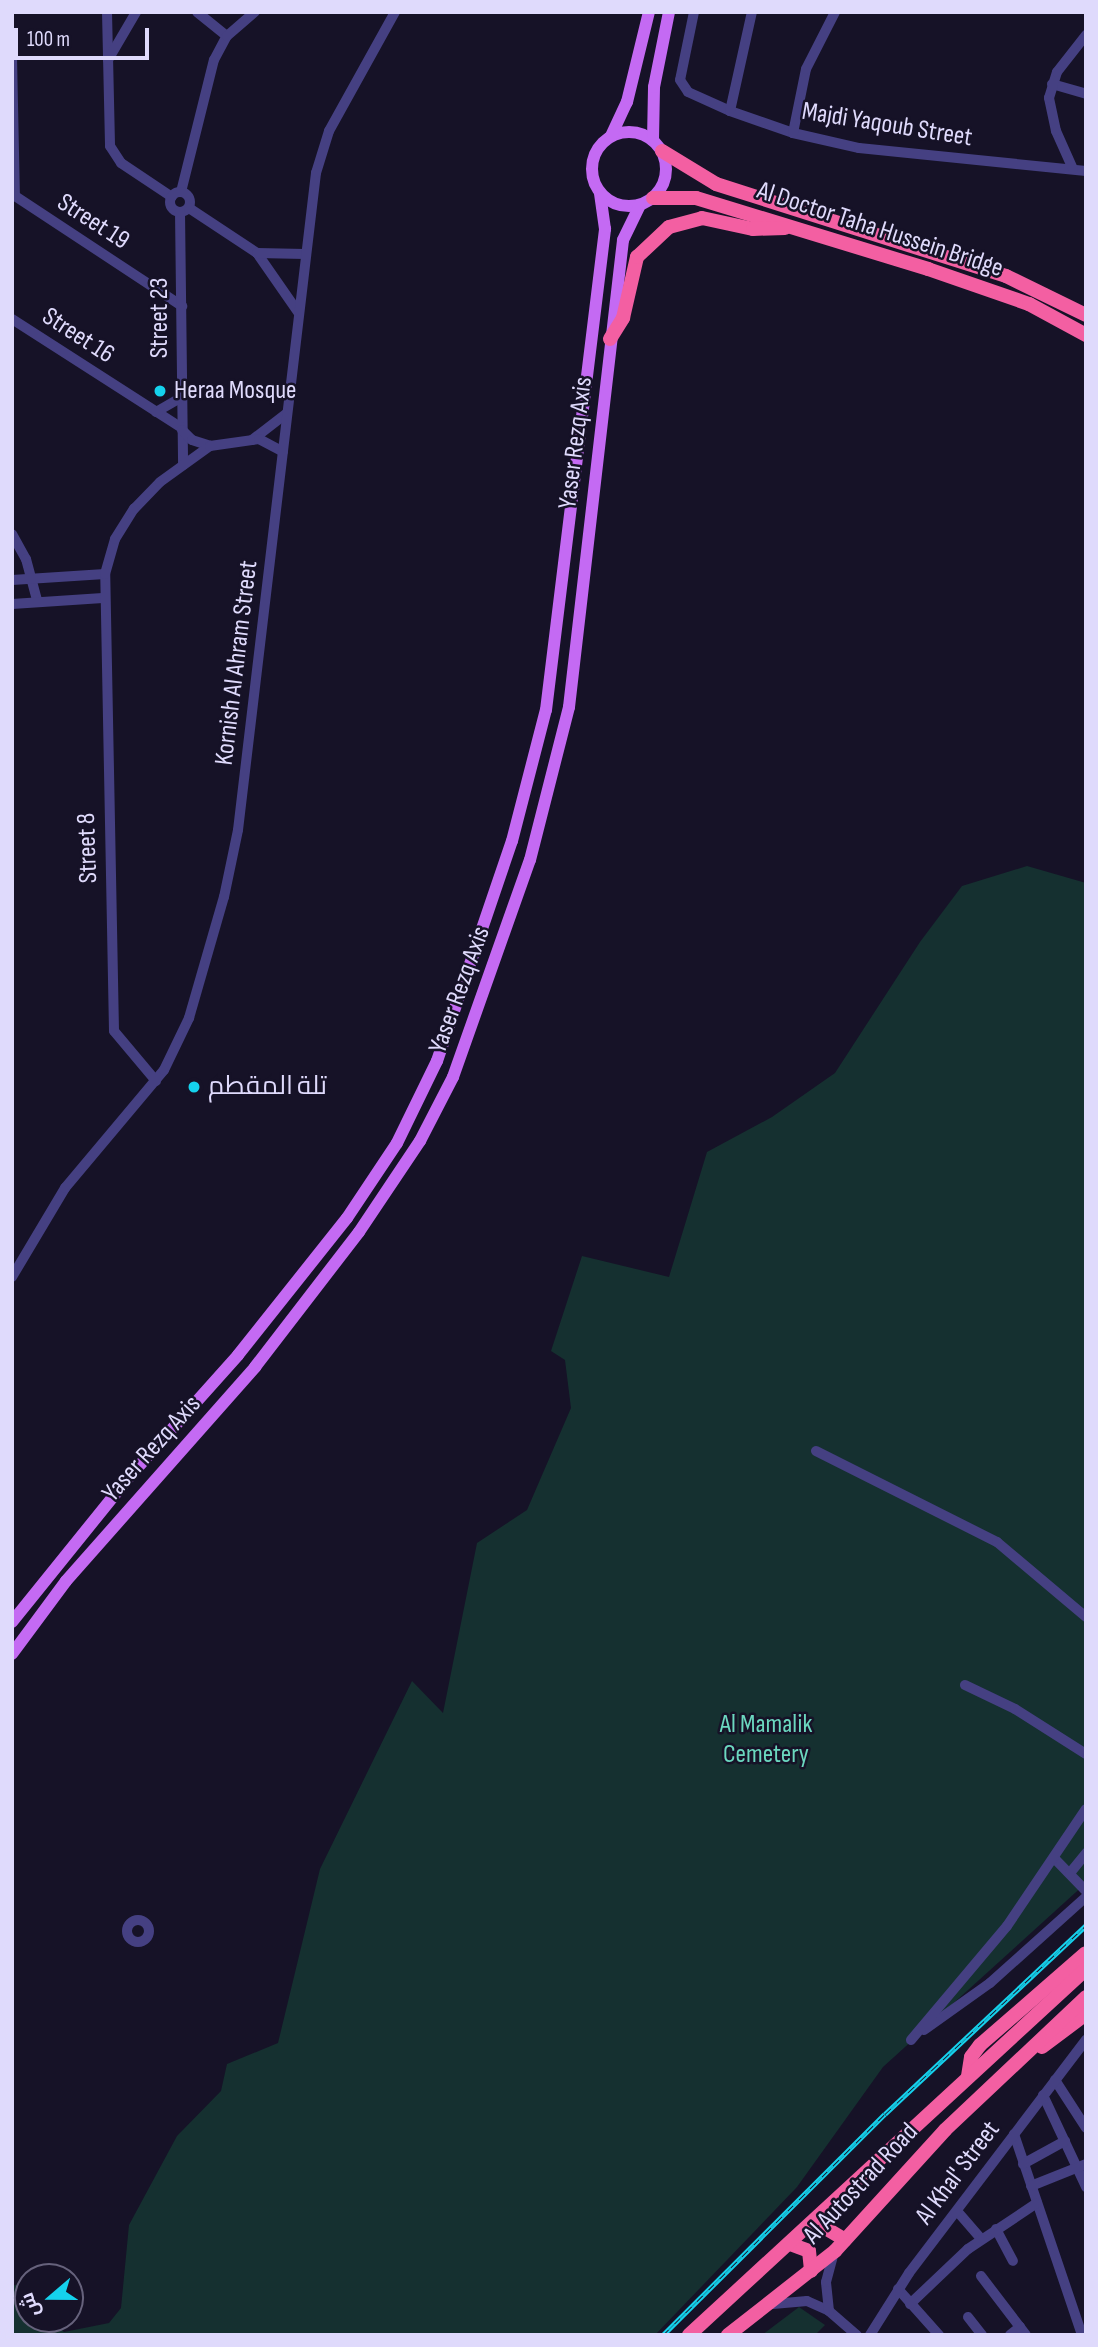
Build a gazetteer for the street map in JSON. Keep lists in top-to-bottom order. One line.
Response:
{"streets":{"highway":["Al Doctor Taha Hussein Bridge","Al Autostrad Road"],"main road":["Yaser Rezq Axis"],"street":["Majdi Yaqoub Street","Street 19","Street 23","Street 16","Kornish Al Ahram Street","Street 8","Al Khal' Street"]},"crossings":[["Street 19","Street 23"],["Al Doctor Taha Hussein Bridge","Yaser Rezq Axis"],["Street 23","Street 16"],["Street 23","Street 8"],["Street 16","Street 8"],["Kornish Al Ahram Street","Street 8"]],"parks":["Al Mamalik Cemetery"],"places":["Heraa Mosque","تلة المقطم"],"scale_bar":"100 m","north":"left"}
